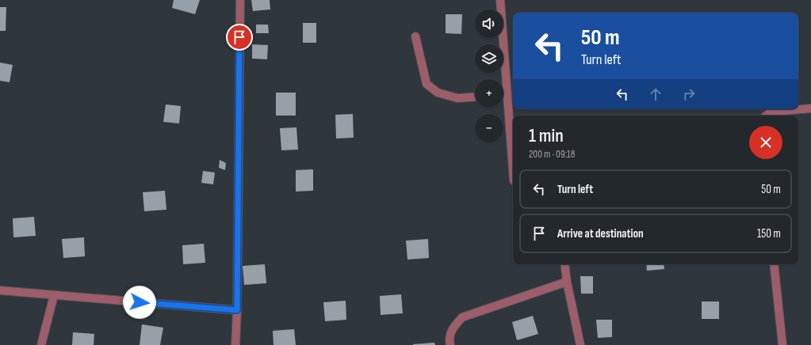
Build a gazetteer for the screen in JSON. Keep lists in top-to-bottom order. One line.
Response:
{"page":{"map_buttons":["+","−"],"turn":["50 m","Turn left"],"heading":["1 min","200 m · 09:18"],"list":[{"name":"Turn left","value":"50 m"},{"name":"Arrive at destination","value":"150 m"}]}}
